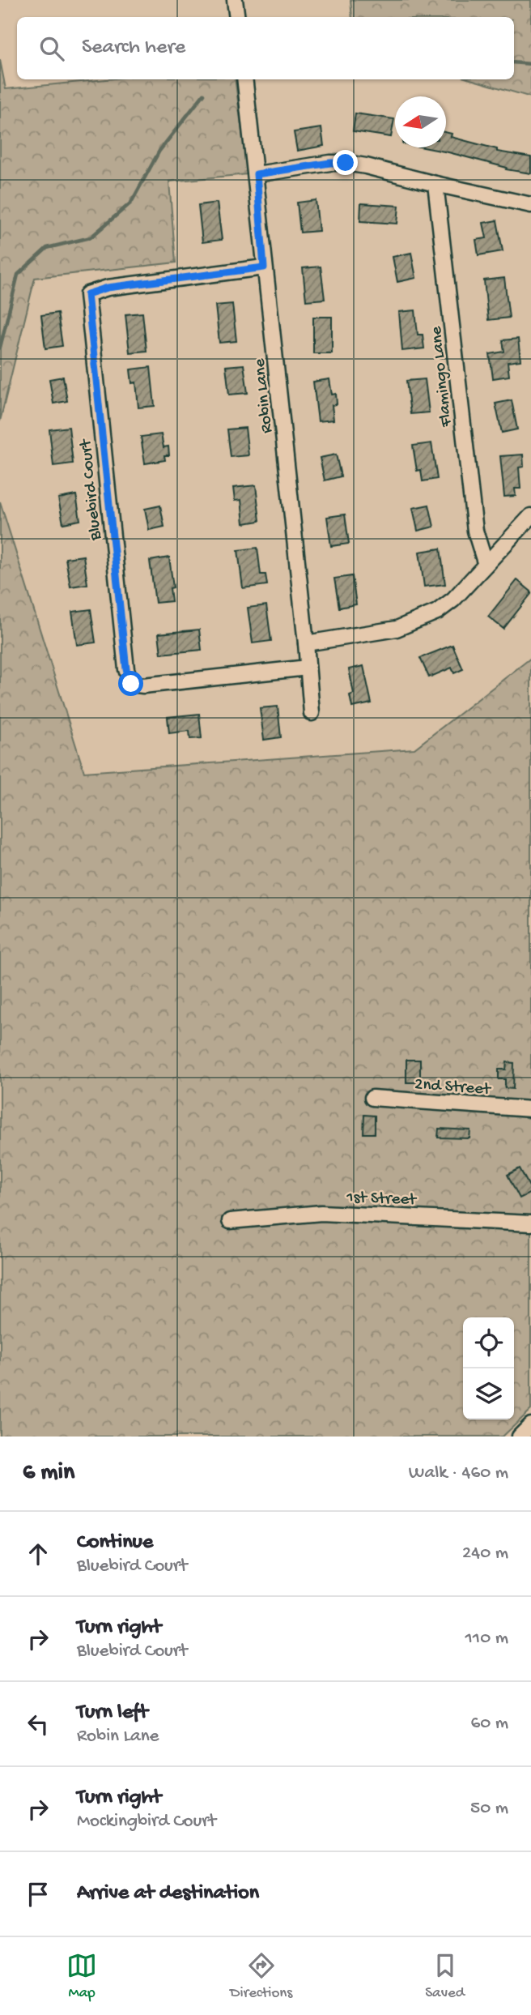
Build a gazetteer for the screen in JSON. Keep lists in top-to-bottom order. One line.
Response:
{"streets":{"street":["Flamingo Lane","Robin Lane","Bluebird Court","2nd Street","1st Street"]},"crossings":[["Robin Lane","Bluebird Court"]],"north":"left","page":{"search":"Search here","heading":["6 min","Walk · 460 m"],"list":[["Continue","Bluebird Court","240 m"],["Turn right","Bluebird Court","110 m"],["Turn left","Robin Lane","60 m"],["Turn right","Mockingbird Court","50 m"],"Arrive at destination"],"nav":["Map","Directions","Saved"]}}
